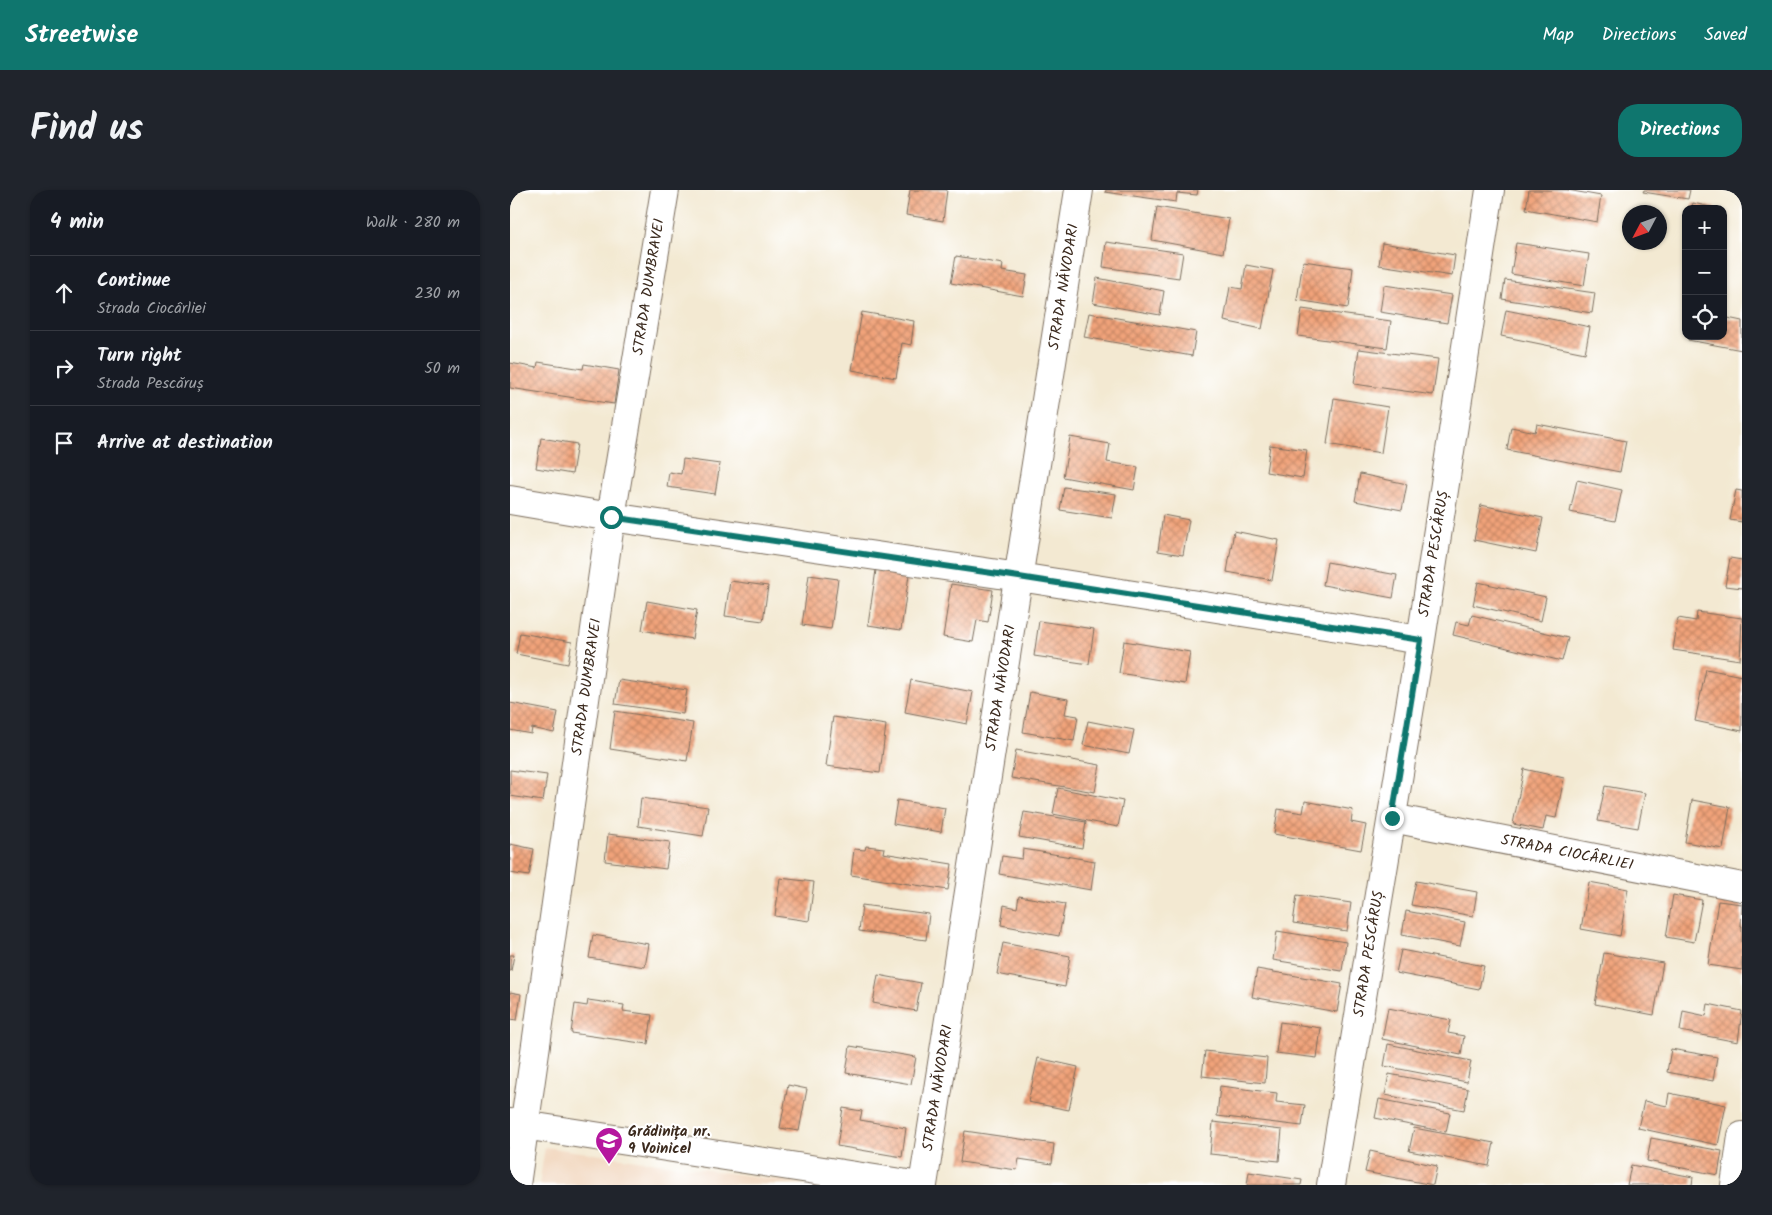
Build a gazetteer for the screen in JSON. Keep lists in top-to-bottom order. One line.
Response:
{"streets":{"street":["STRADA DUMBRAVEI","STRADA NĂVODARI","STRADA PESCĂRUȘ","STRADA CIOCÂRLIEI"]},"crossings":[["STRADA PESCĂRUȘ","STRADA CIOCÂRLIEI"]],"places":{"school or university":["Grădinița nr. 9 Voinicel"]},"north":"bottom left","page":{"header":"Streetwise","nav":["Map","Directions","Saved"],"title":"Find us","buttons":"Directions","heading":["4 min","Walk · 280 m"],"map_buttons":["+","−"],"list":[["Continue","Strada Ciocârliei","230 m"],["Turn right","Strada Pescăruș","50 m"],"Arrive at destination"]}}
